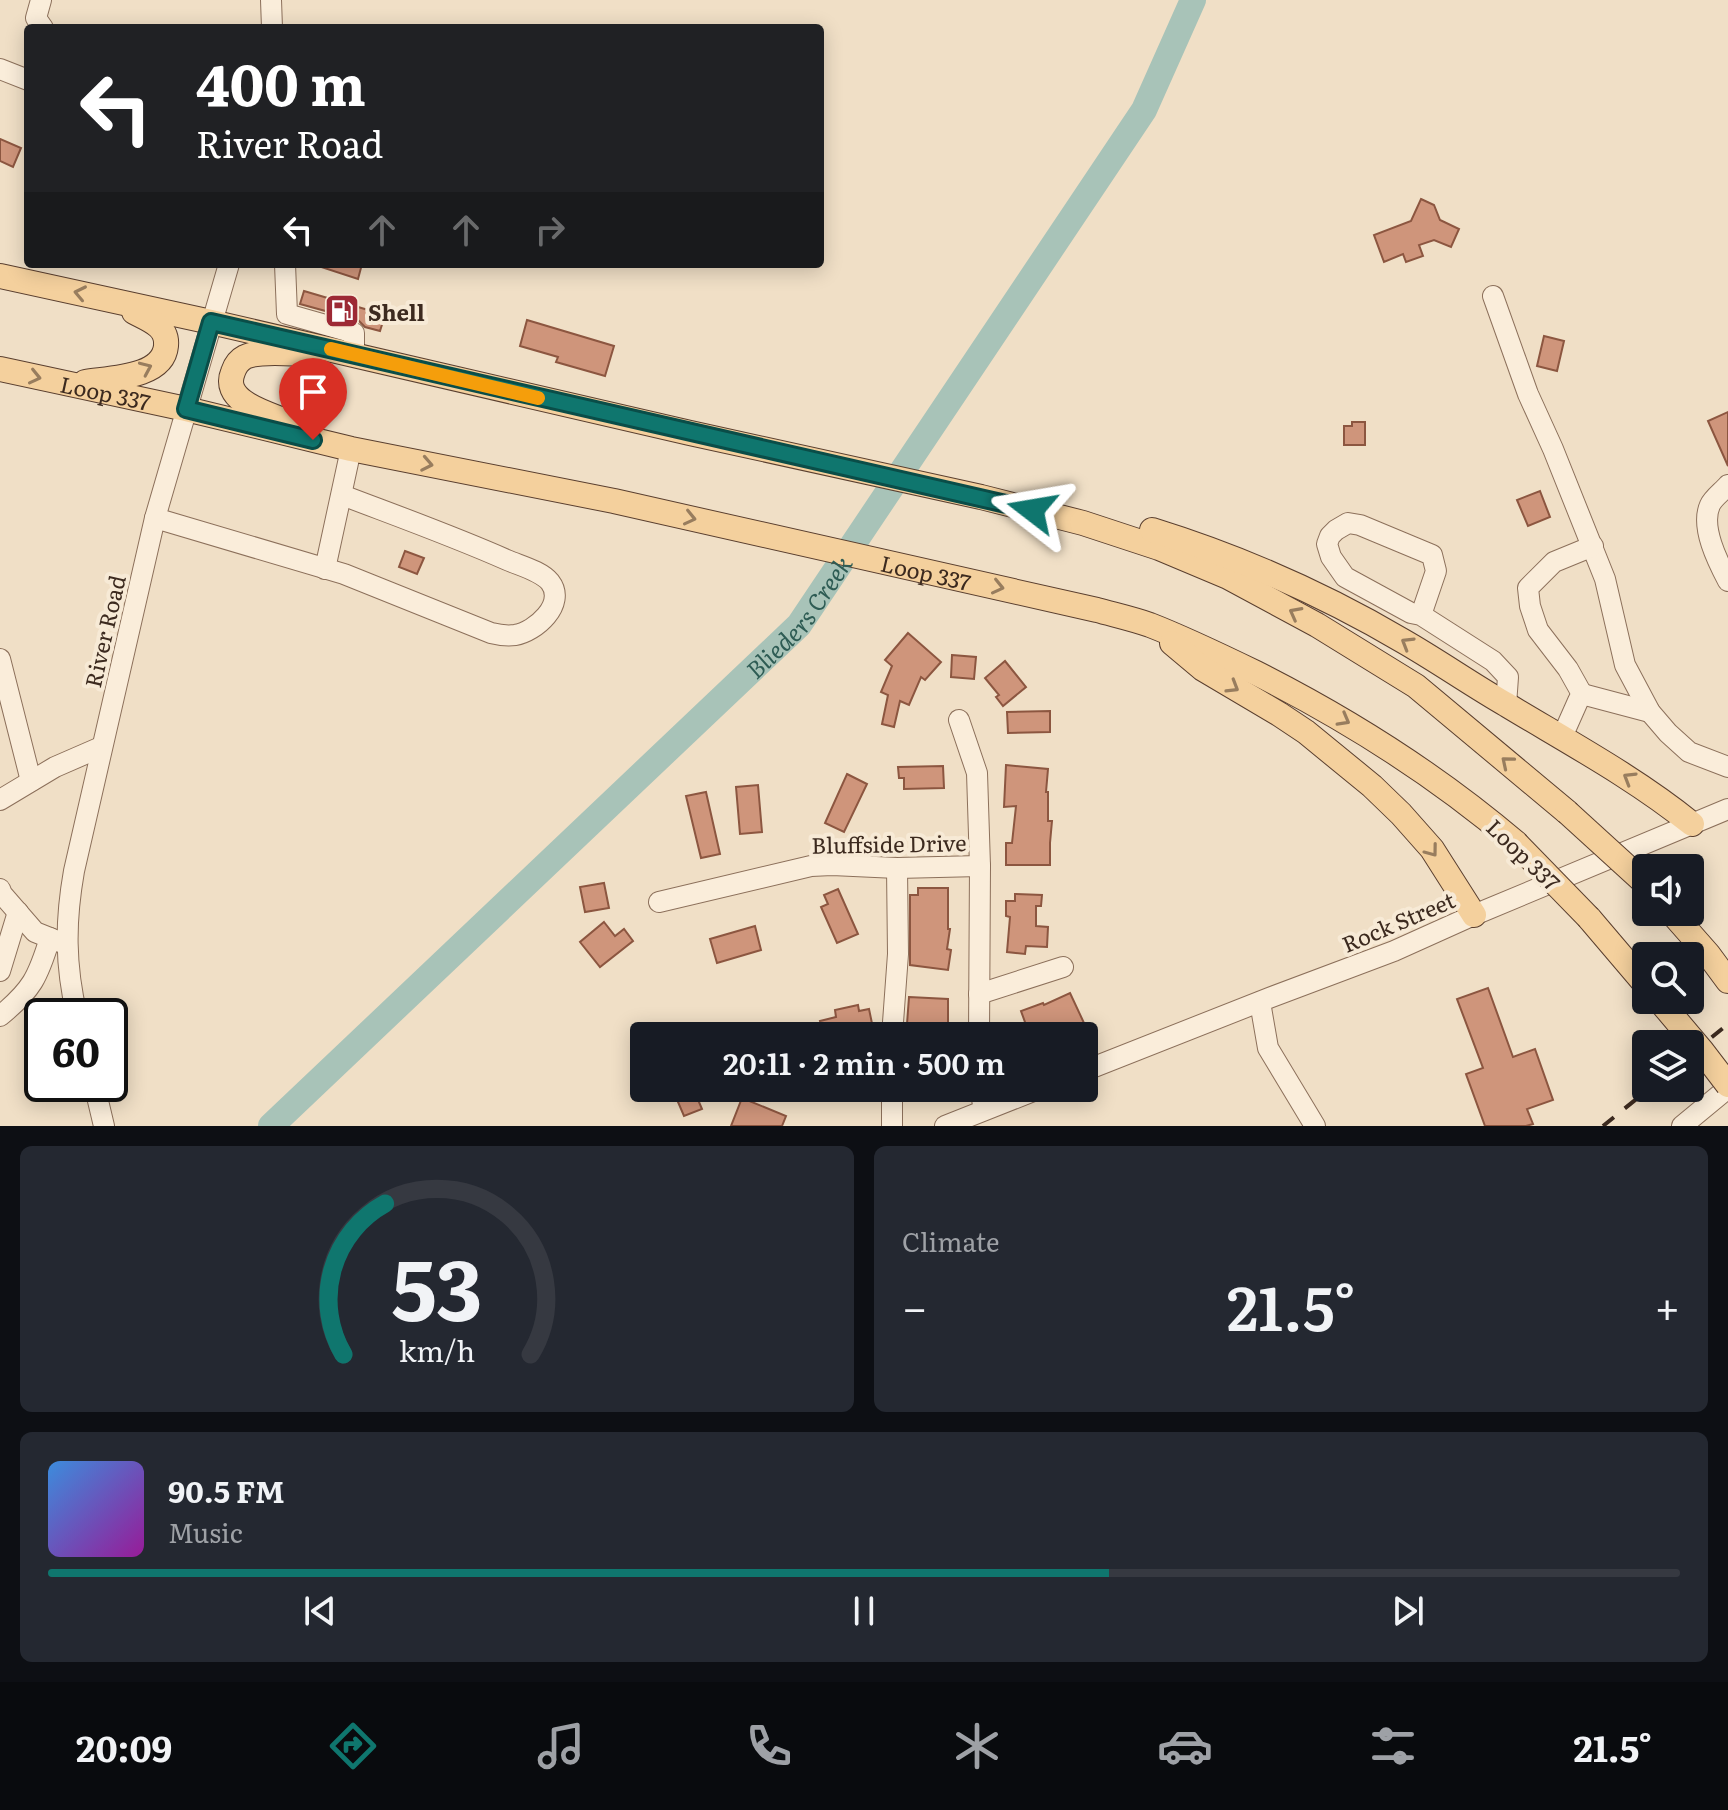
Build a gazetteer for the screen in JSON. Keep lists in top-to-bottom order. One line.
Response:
{"streets":{"main road":["Loop 337"],"street":["River Road","Bluffside Drive","Rock Street"]},"crossings":[["Loop 337","River Road"]],"water":["Blieders Creek"],"places":{"fuel station":["Shell"]},"page":{"turn":["400 m","River Road"],"limit":"60","trip":"20:11 · 2 min · 500 m","tile":"Climate","heat":["−","21.5°","+"],"song":["90.5 FM","Music"],"tabs":["20:09","21.5°"],"gauge":["53","km/h"]}}
